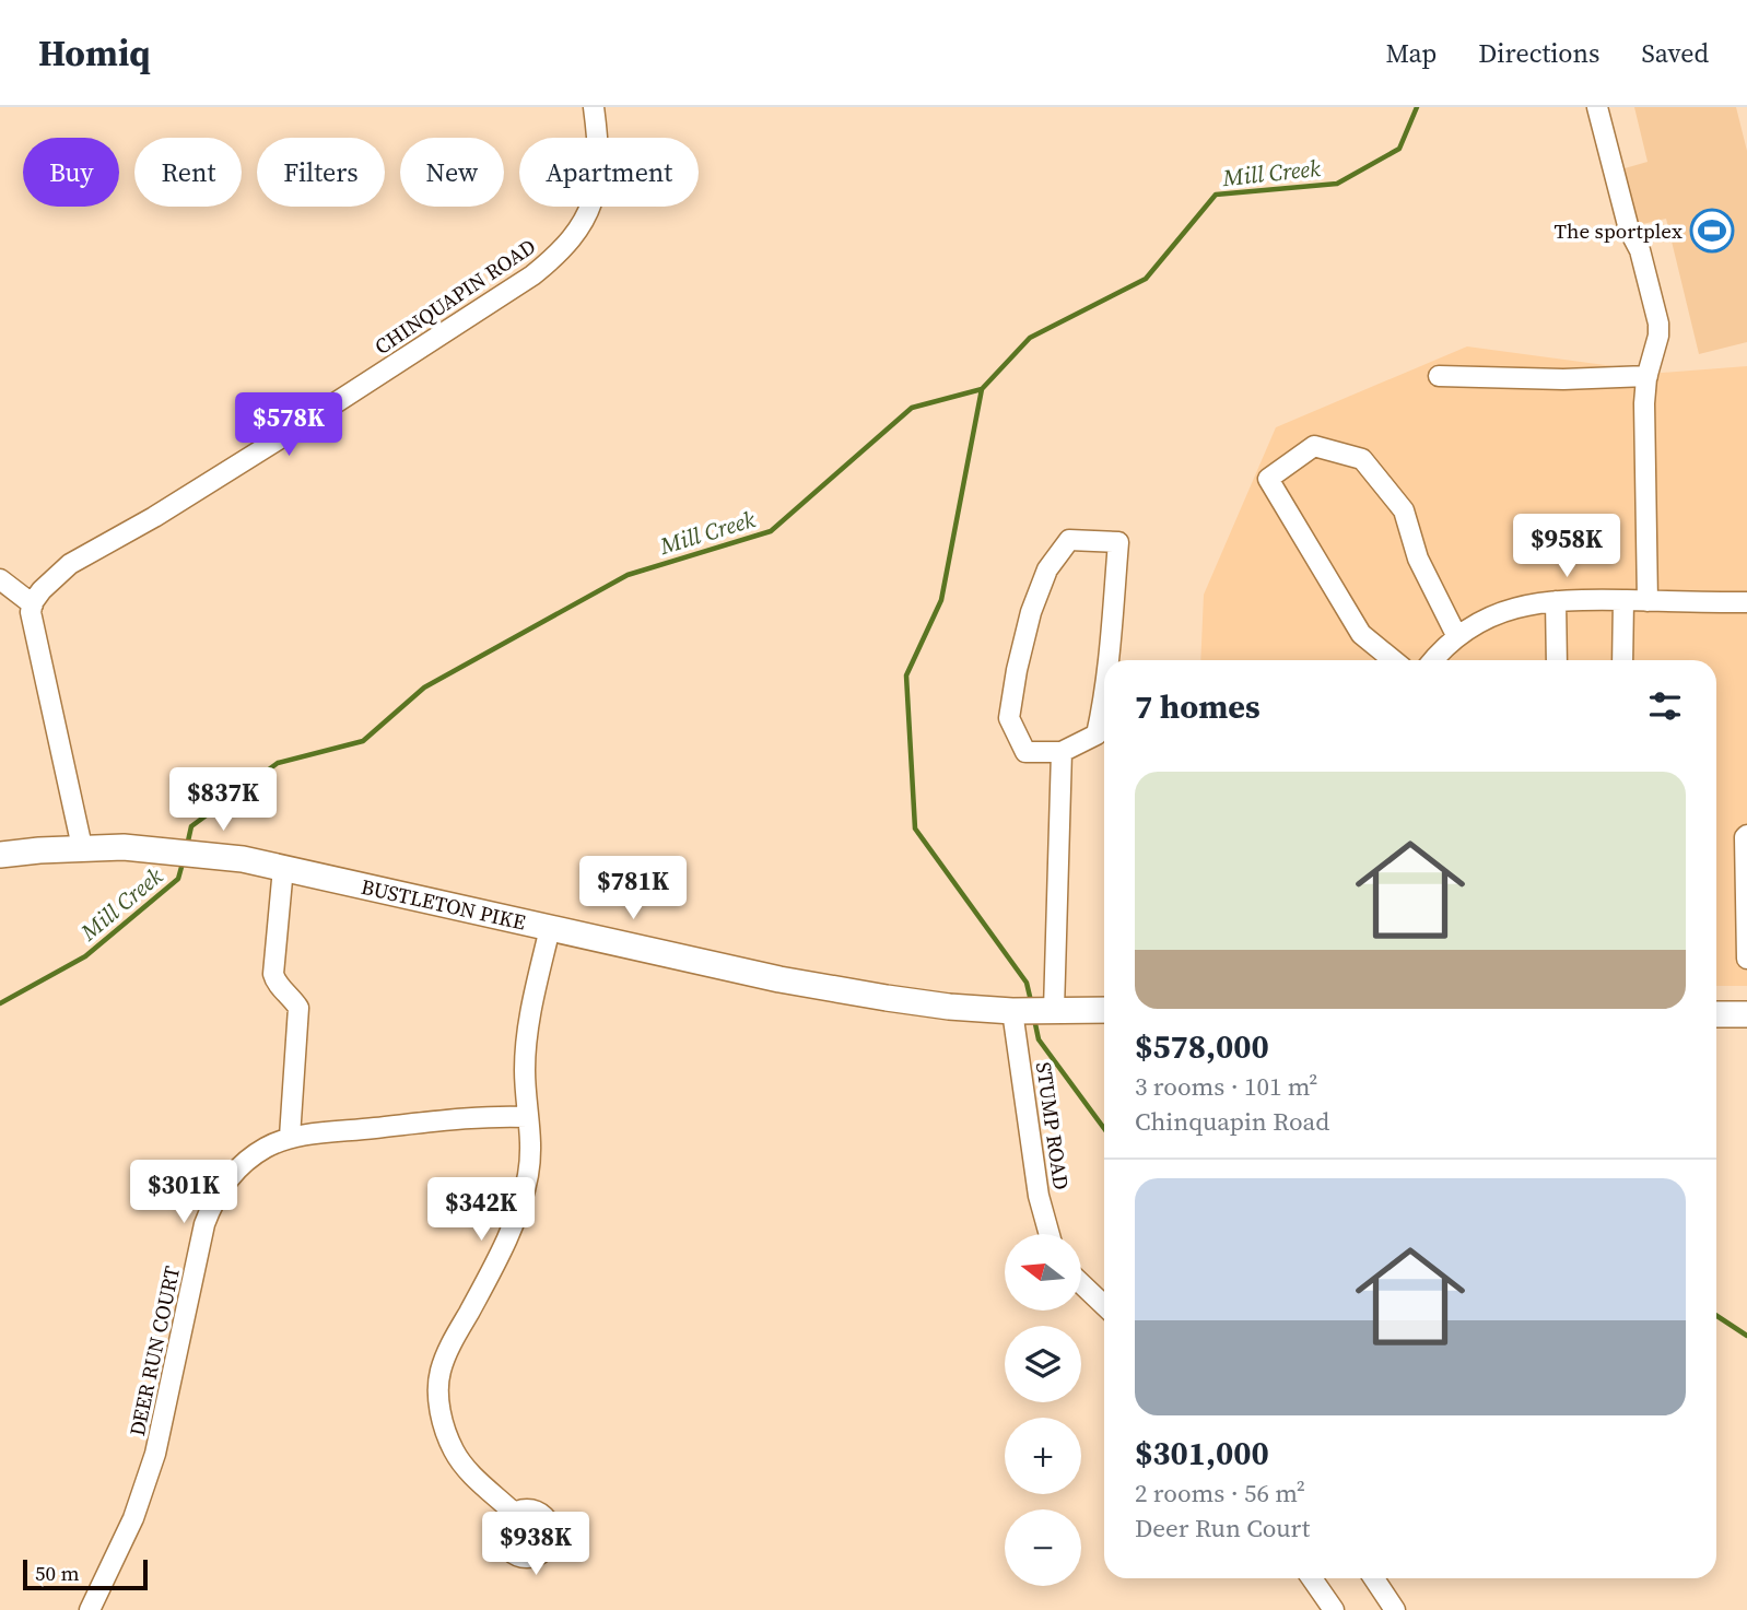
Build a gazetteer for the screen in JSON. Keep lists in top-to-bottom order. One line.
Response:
{"streets":{"main road":["BUSTLETON PIKE"],"street":["CHINQUAPIN ROAD","STUMP ROAD","DEER RUN COURT"]},"crossings":[["BUSTLETON PIKE","STUMP ROAD"]],"water":["Mill Creek"],"places":{"sports":["The sportplex"]},"scale_bar":"50 m","north":"left","page":{"header":"Homiq","nav":["Map","Directions","Saved"],"chip":["Buy","Rent","Filters","New","Apartment"],"price":["$578K","$958K","$837K","$781K","$301K","$342K","$938K"],"heading":"7 homes","list":[{"name":"$578,000","note":"3 rooms · 101 m² · Chinquapin Road"},{"name":"$301,000","note":"2 rooms · 56 m² · Deer Run Court"}],"map_buttons":["+","−"],"scale":"50 m"}}
